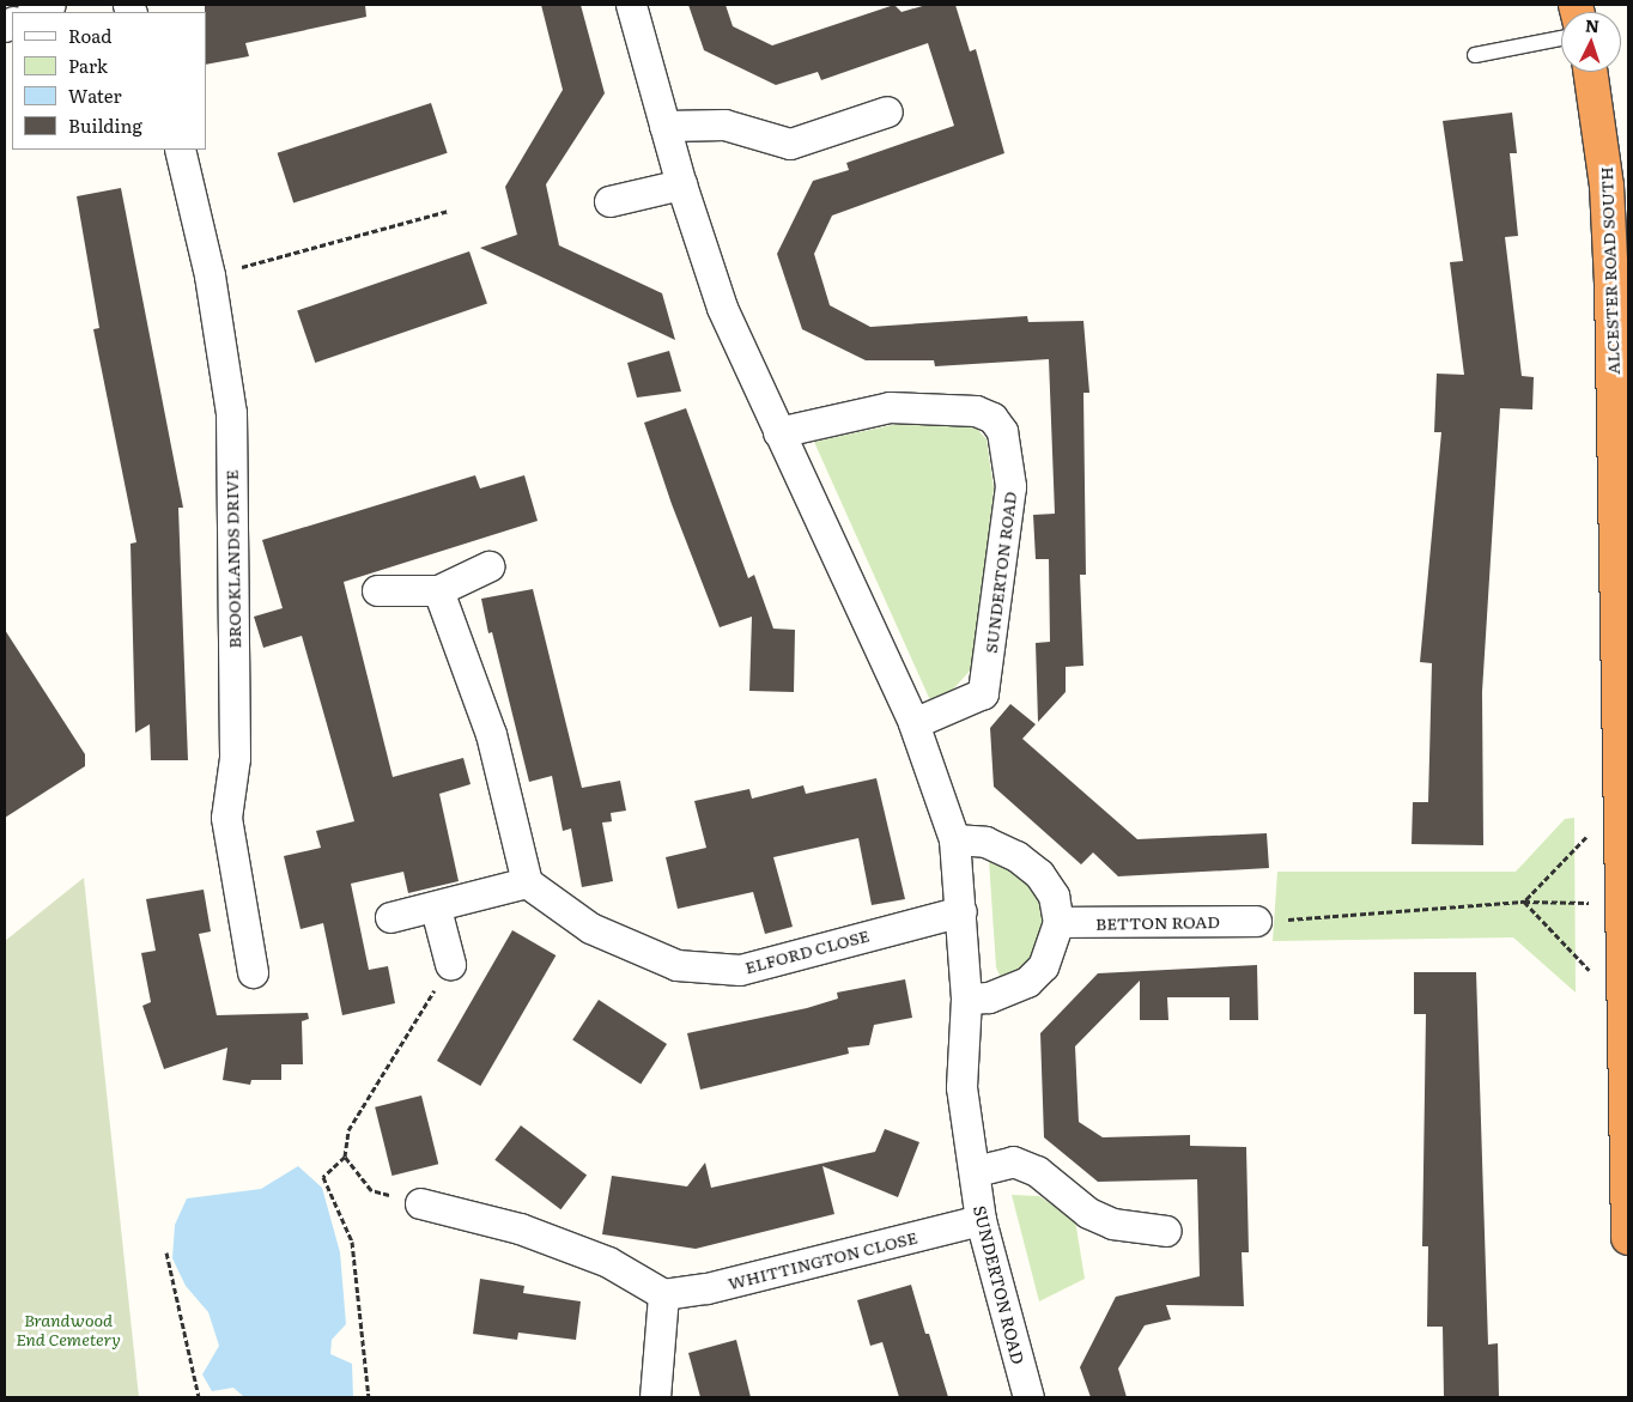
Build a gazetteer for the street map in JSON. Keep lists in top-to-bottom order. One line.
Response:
{"streets":{"highway":["ALCESTER ROAD SOUTH"],"street":["BROOKLANDS DRIVE","SUNDERTON ROAD","BETTON ROAD","ELFORD CLOSE","WHITTINGTON CLOSE"]},"crossings":[["SUNDERTON ROAD","ELFORD CLOSE"],["SUNDERTON ROAD","WHITTINGTON CLOSE"]],"parks":["Brandwood End Cemetery"],"legend":["Road","Park","Water","Building"],"north":"top"}
